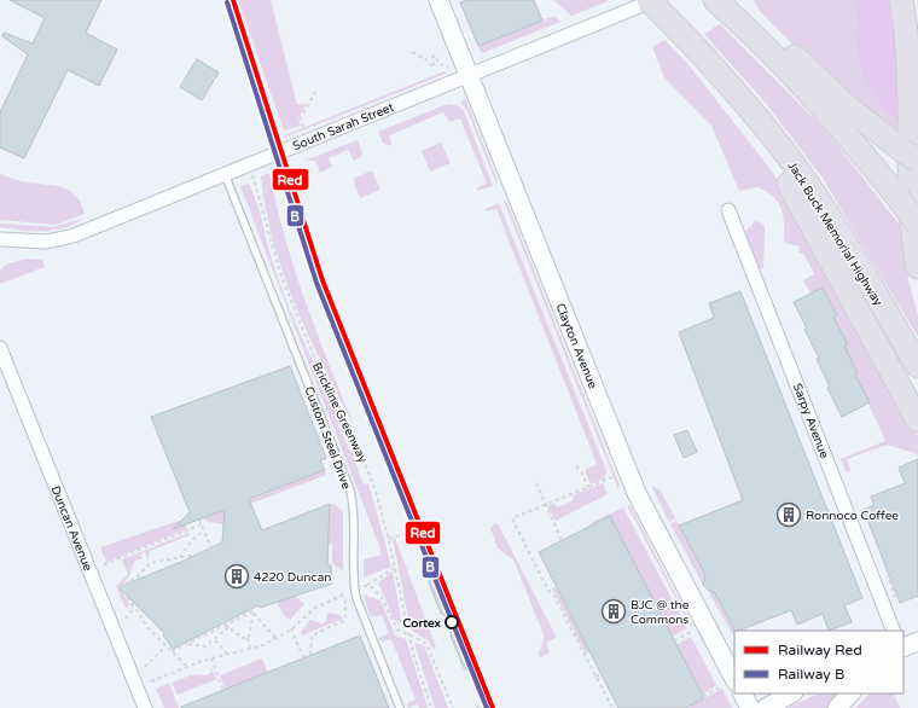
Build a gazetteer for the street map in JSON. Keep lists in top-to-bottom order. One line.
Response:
{"streets":{"highway":["Jack Buck Memorial Highway"],"street":["South Sarah Street","Clayton Avenue","Sarpy Avenue","Duncan Avenue"],"lane":["Custom Steel Drive"],"path":["Brickline Greenway"]},"crossings":[["South Sarah Street","Clayton Avenue"],["South Sarah Street","Custom Steel Drive"]],"places":{"building":["Ronnoco Coffee","4220 Duncan","BJC @ the Commons"],"other":["Cortex"]},"lines":["rail line Red","rail line B"],"legend":["Railway Red","Railway B"]}
